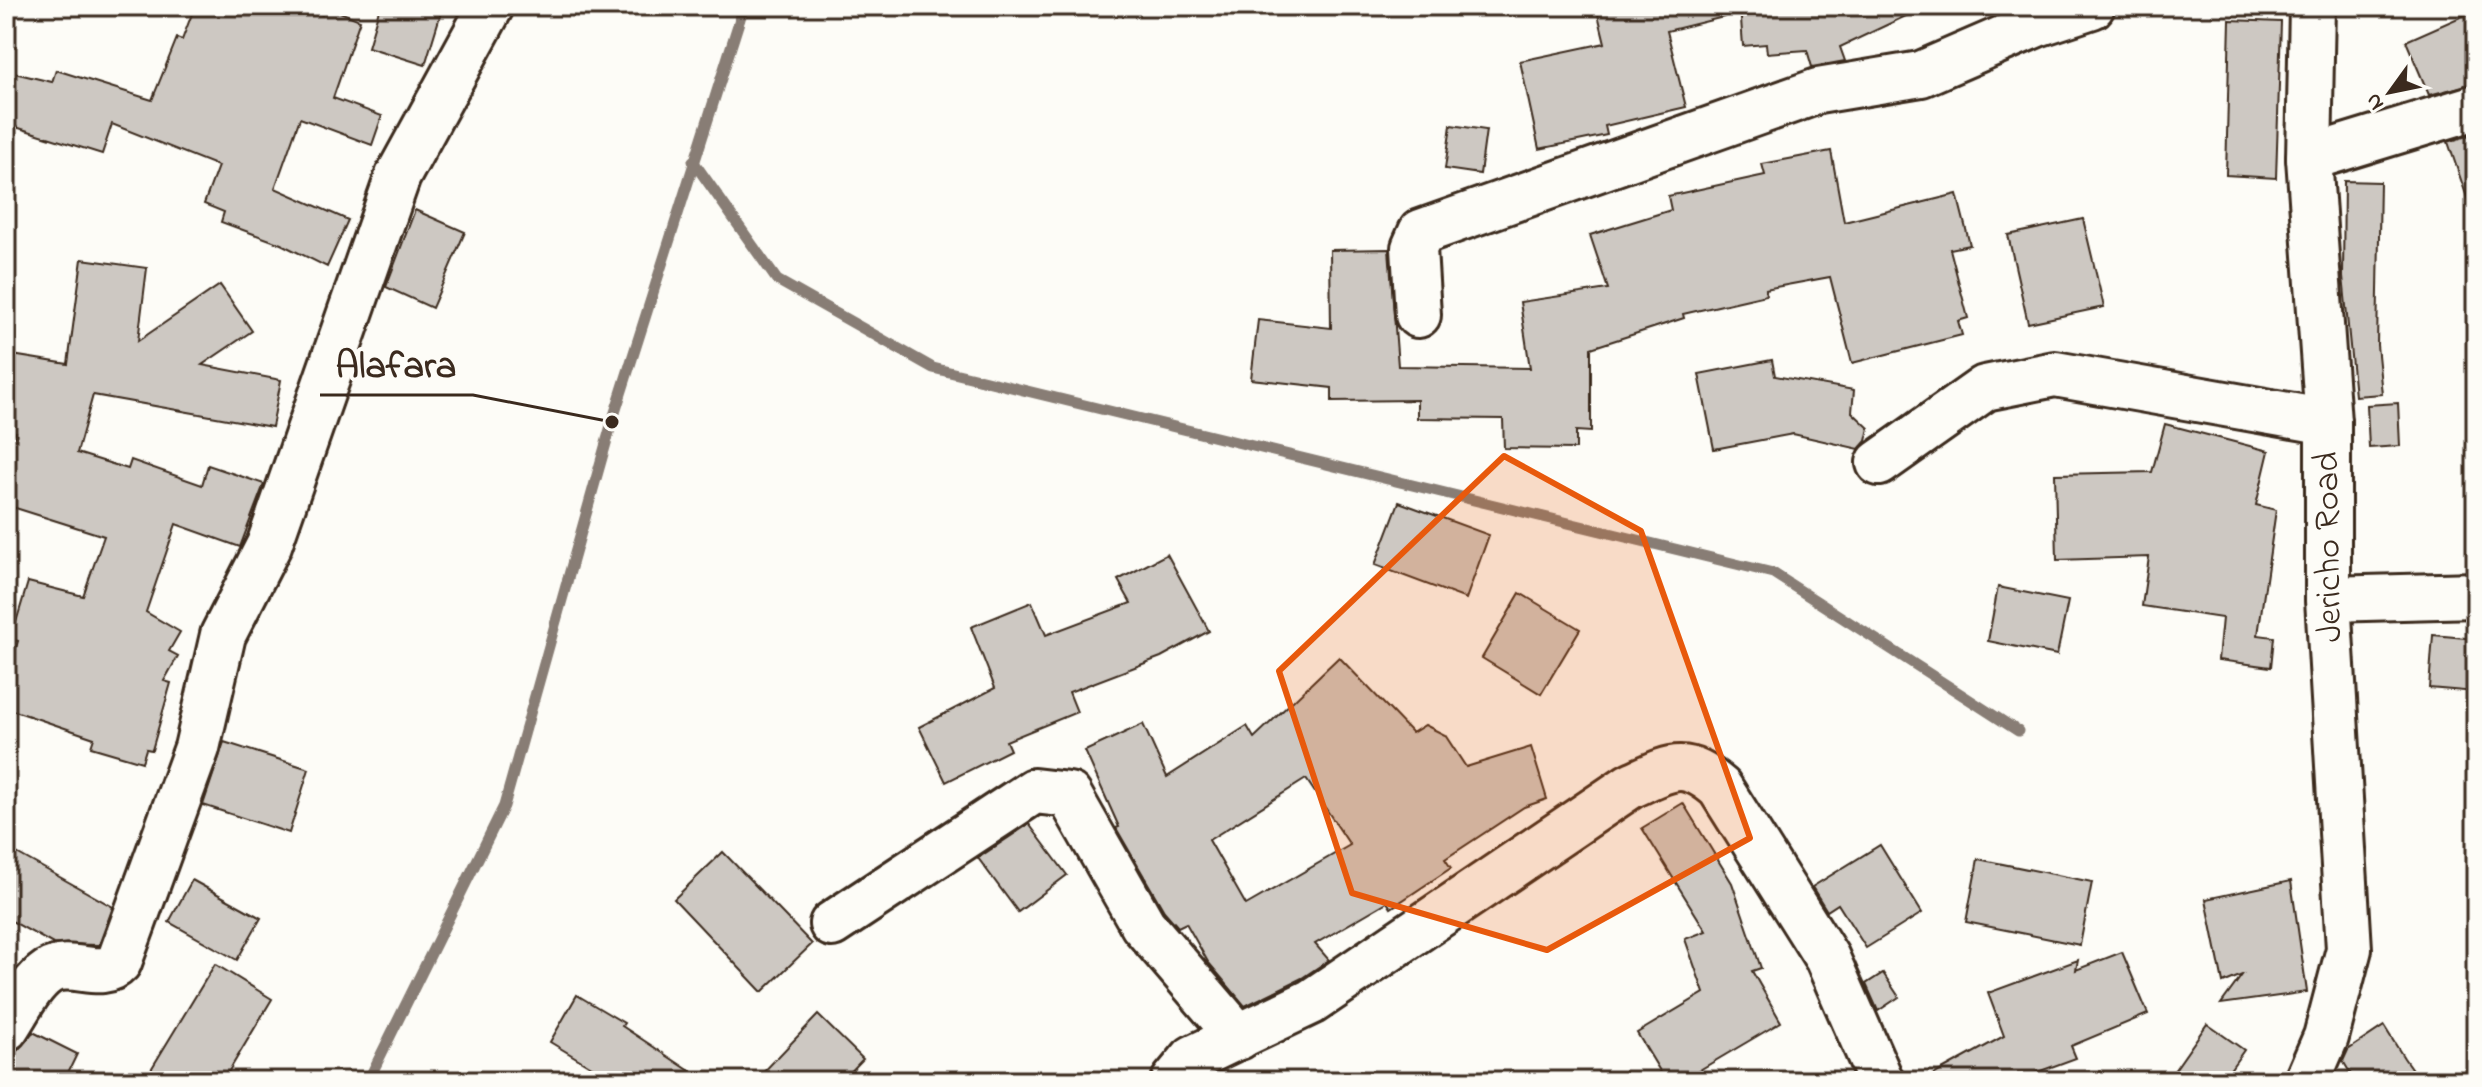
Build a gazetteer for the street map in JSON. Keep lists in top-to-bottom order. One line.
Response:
{"streets":{"street":["Jericho Road"]},"places":["Alafara"],"north":"bottom left"}
